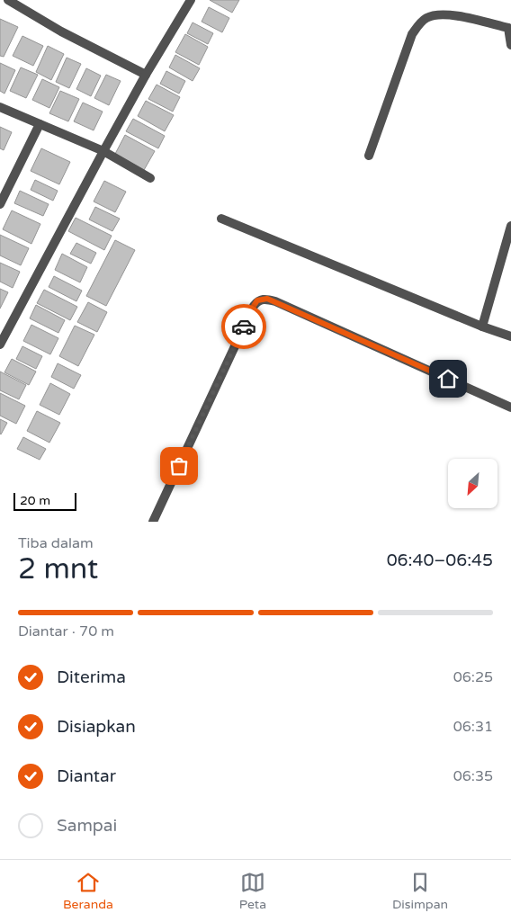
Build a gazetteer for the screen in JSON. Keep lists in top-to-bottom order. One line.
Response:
{"scale_bar":"20 m","north":"bottom left","page":{"scale":"20 m","heading":["2 mnt","Tiba dalam","06:40–06:45"],"bar":"Diantar · 70 m","list":[["Diterima","06:25"],["Disiapkan","06:31"],["Diantar","06:35"],"Sampai"],"tabs":["Beranda","Peta","Disimpan"]}}
